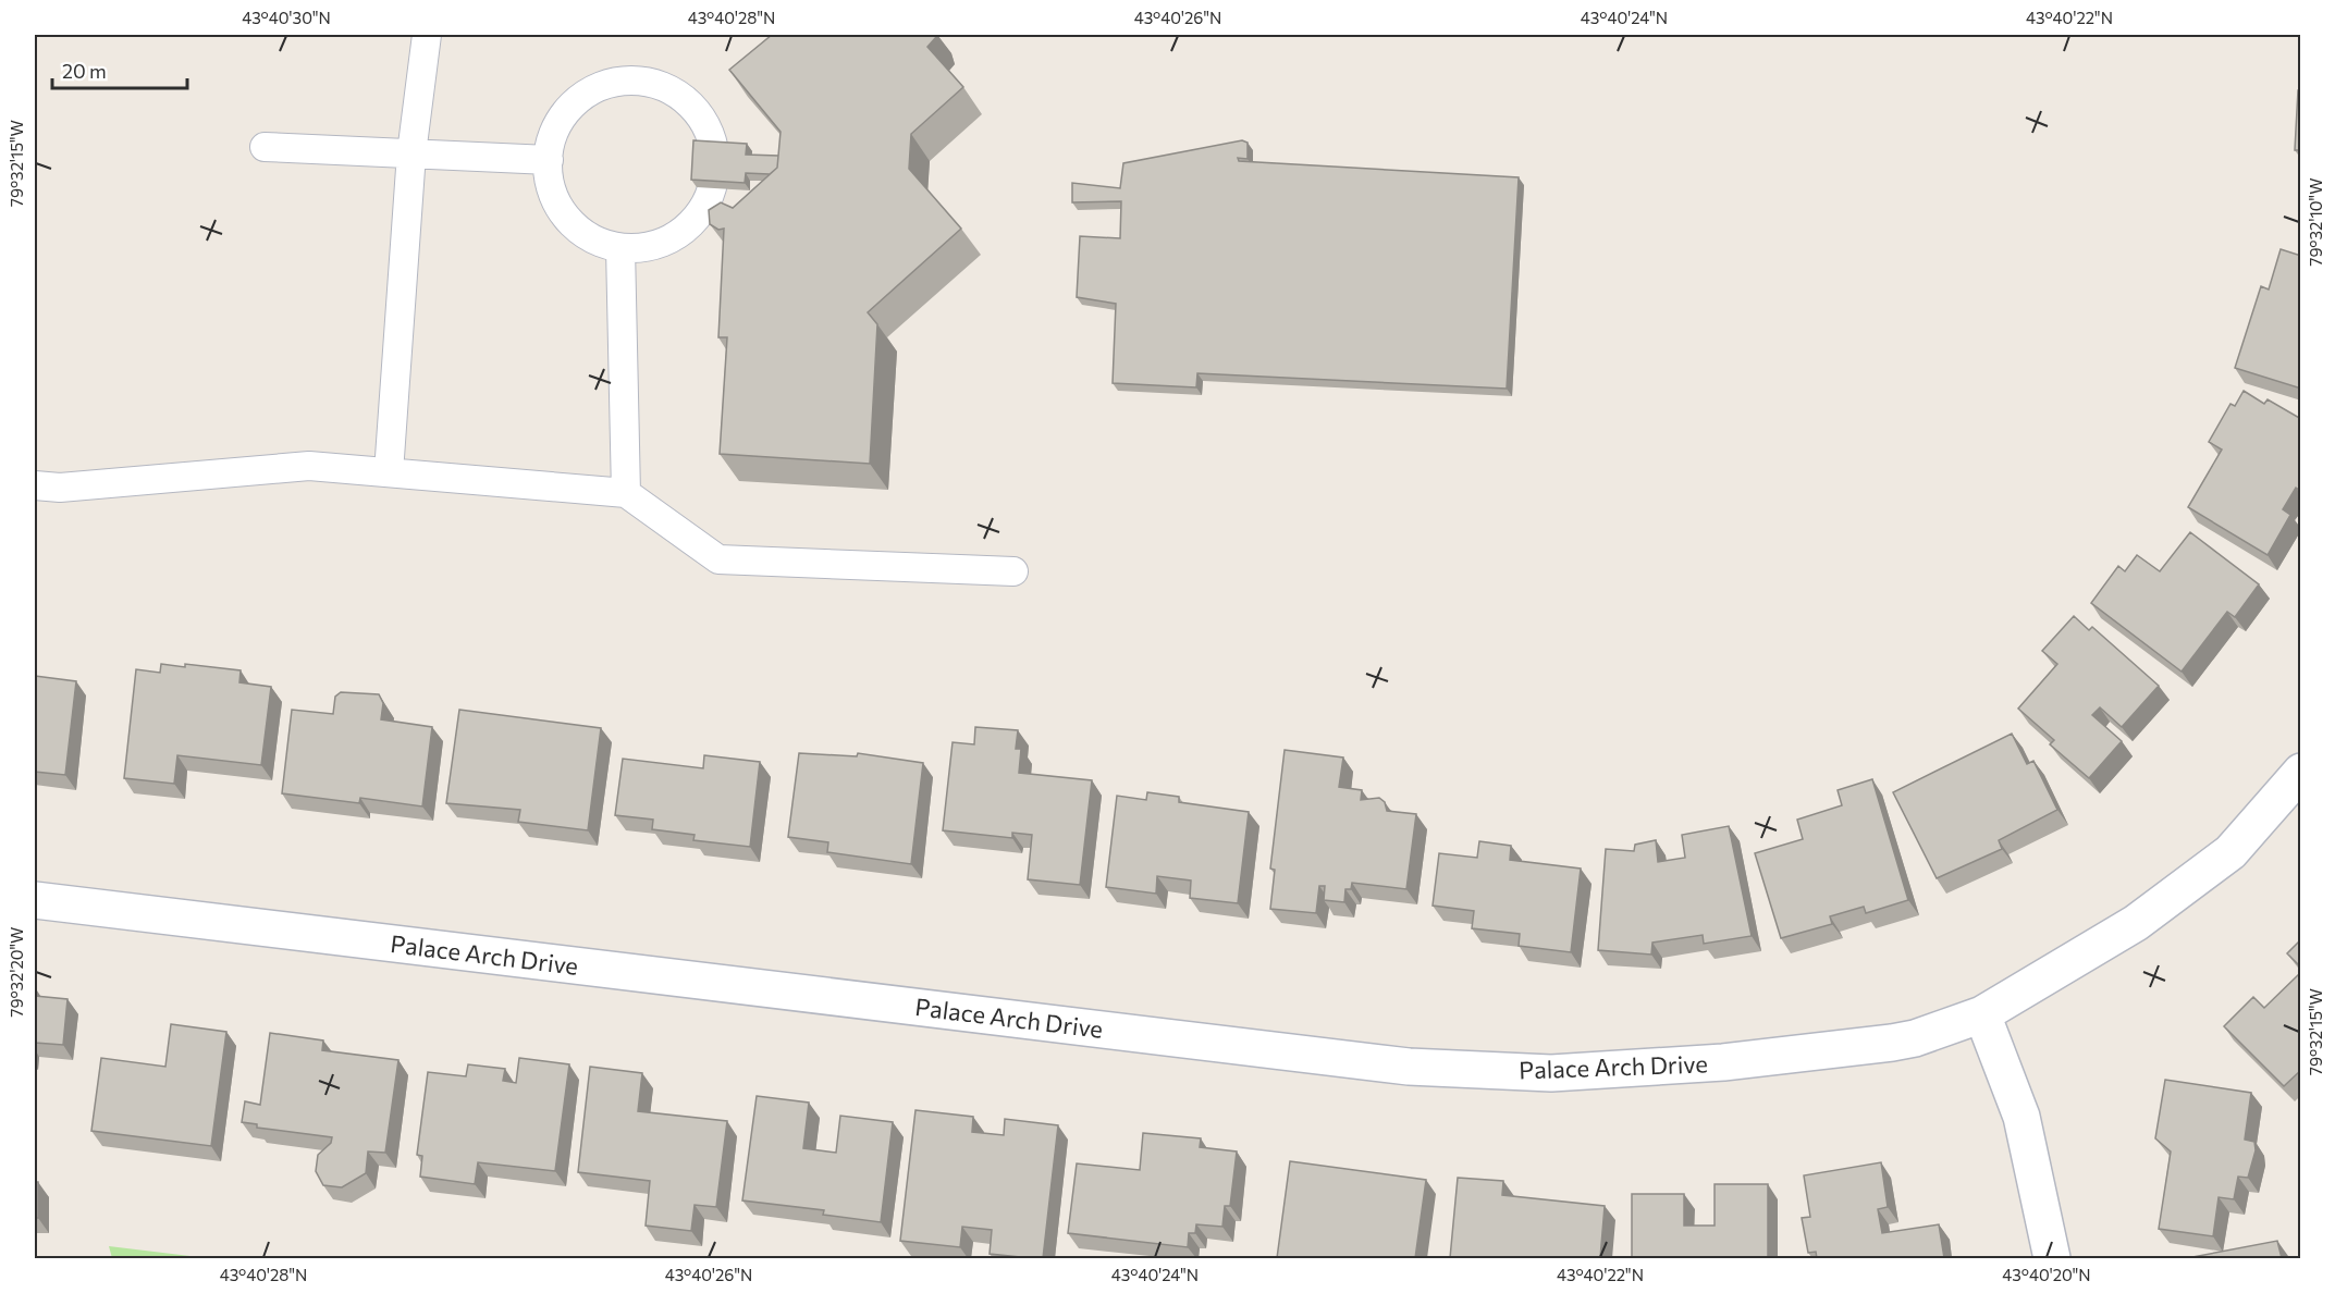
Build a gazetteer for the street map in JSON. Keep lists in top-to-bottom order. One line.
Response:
{"streets":{"street":["Palace Arch Drive"]},"scale_bar":"20 m","coordinates":["43°40'30\"N","43°40'28\"N","43°40'26\"N","43°40'24\"N","43°40'22\"N","79°32'15\"W","79°32'10\"W","79°32'20\"W","43°40'20\"N"]}
